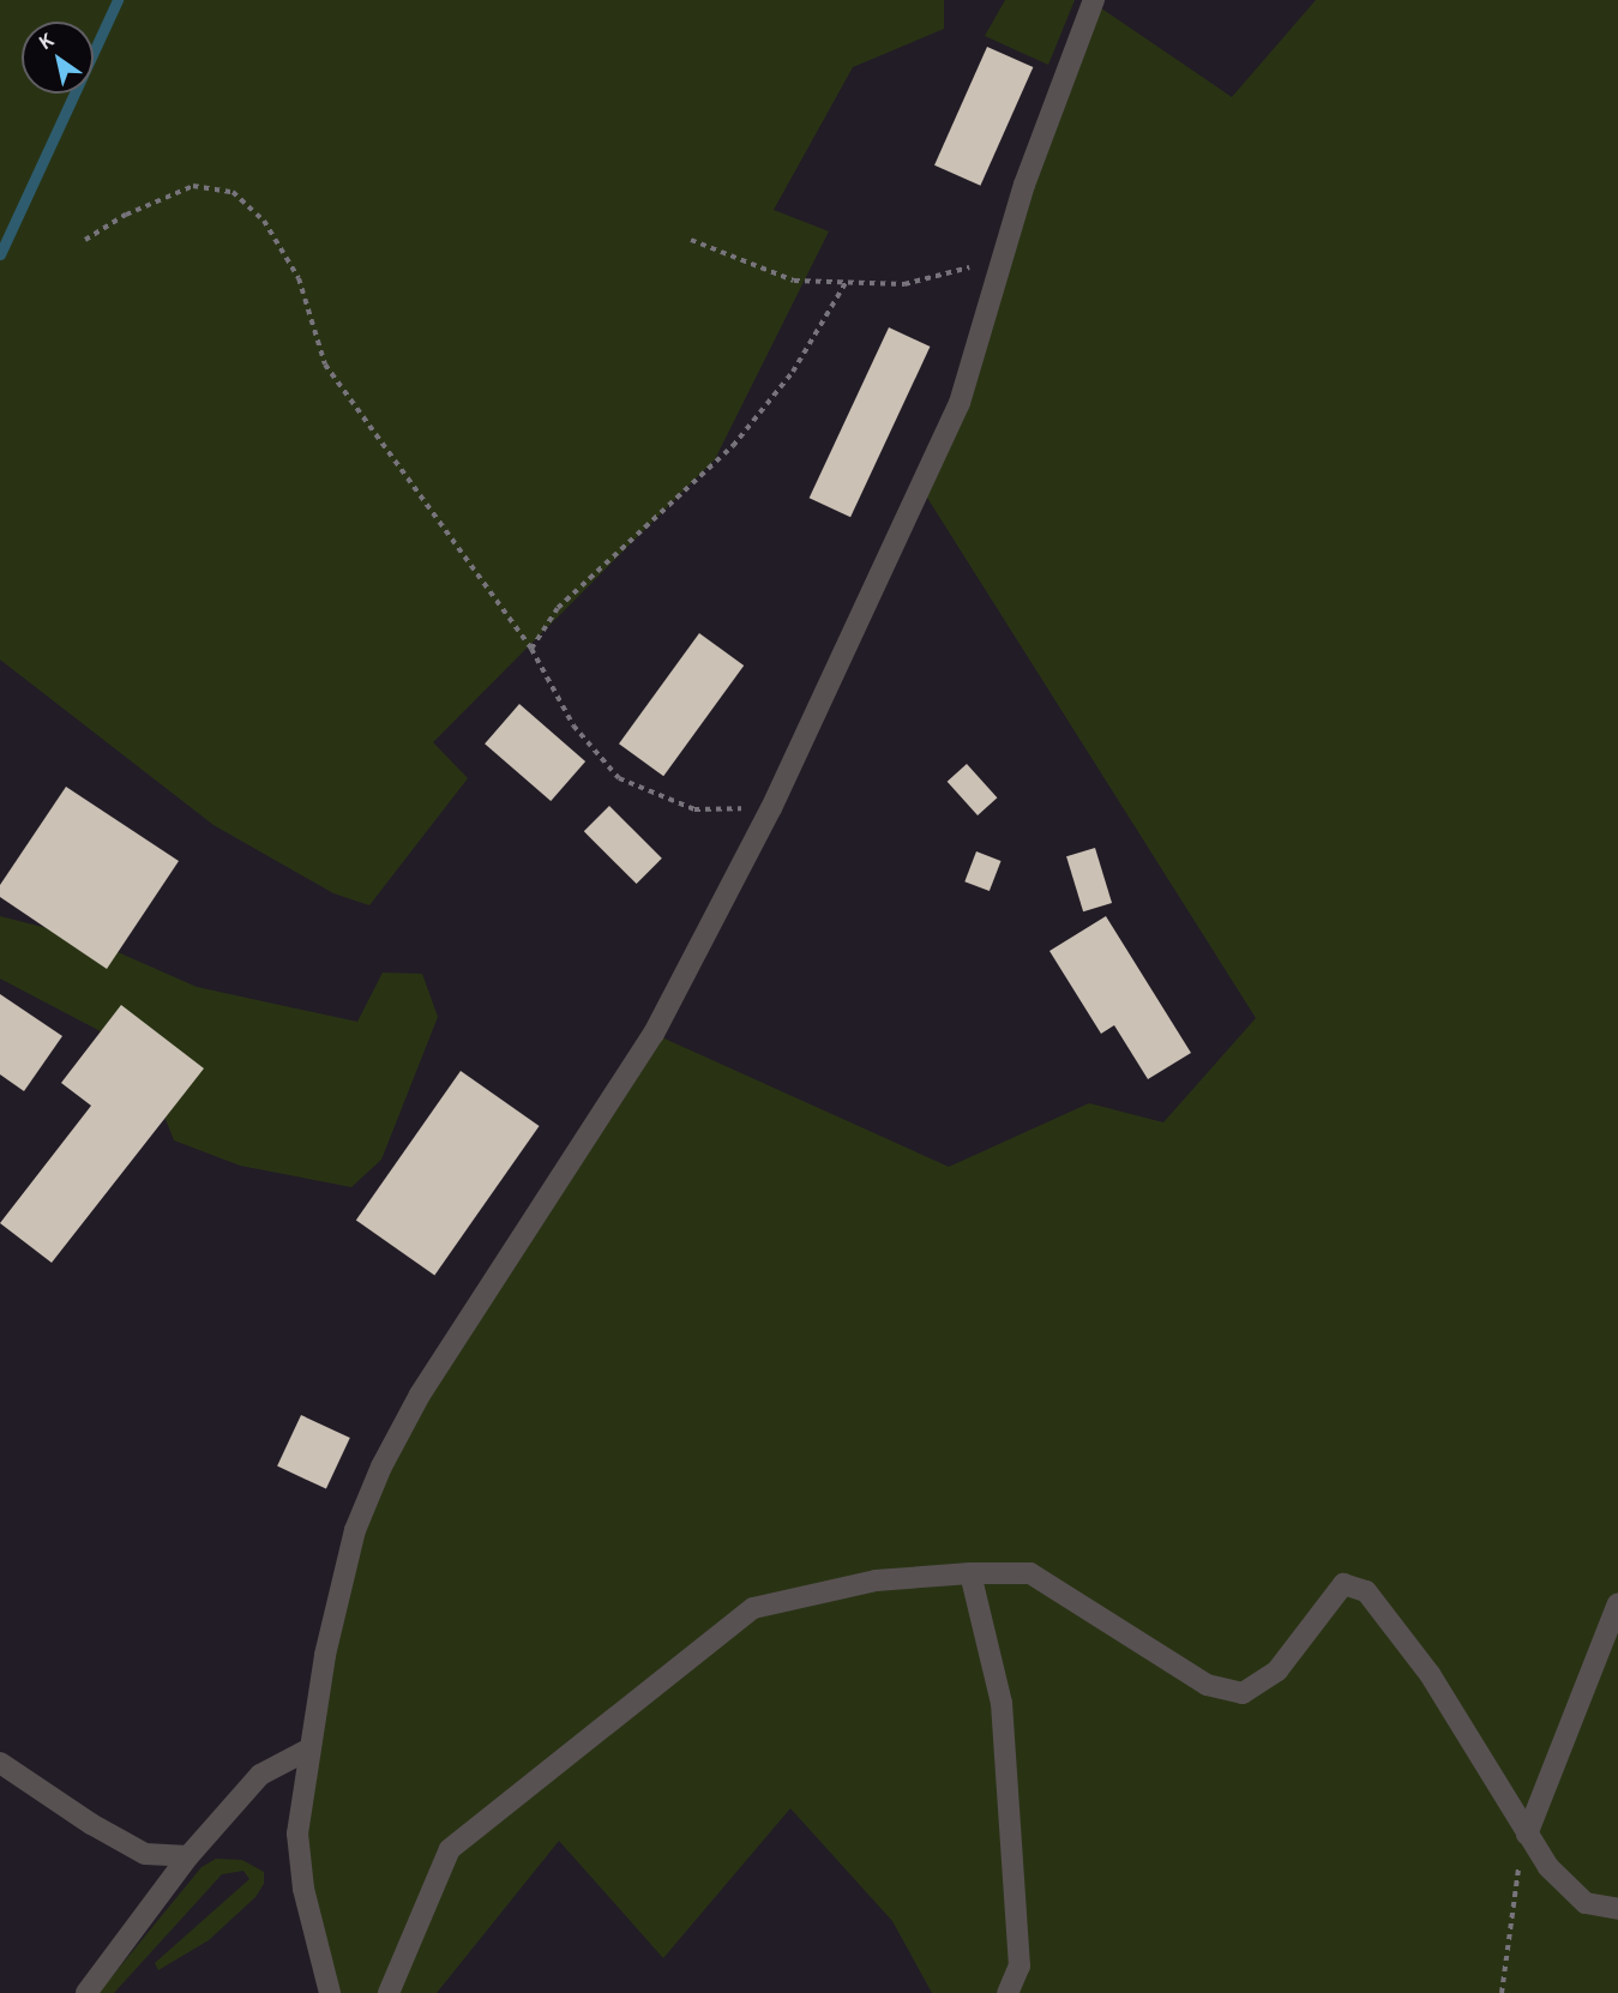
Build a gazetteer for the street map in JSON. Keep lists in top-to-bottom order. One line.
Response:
{"north":"top left"}
